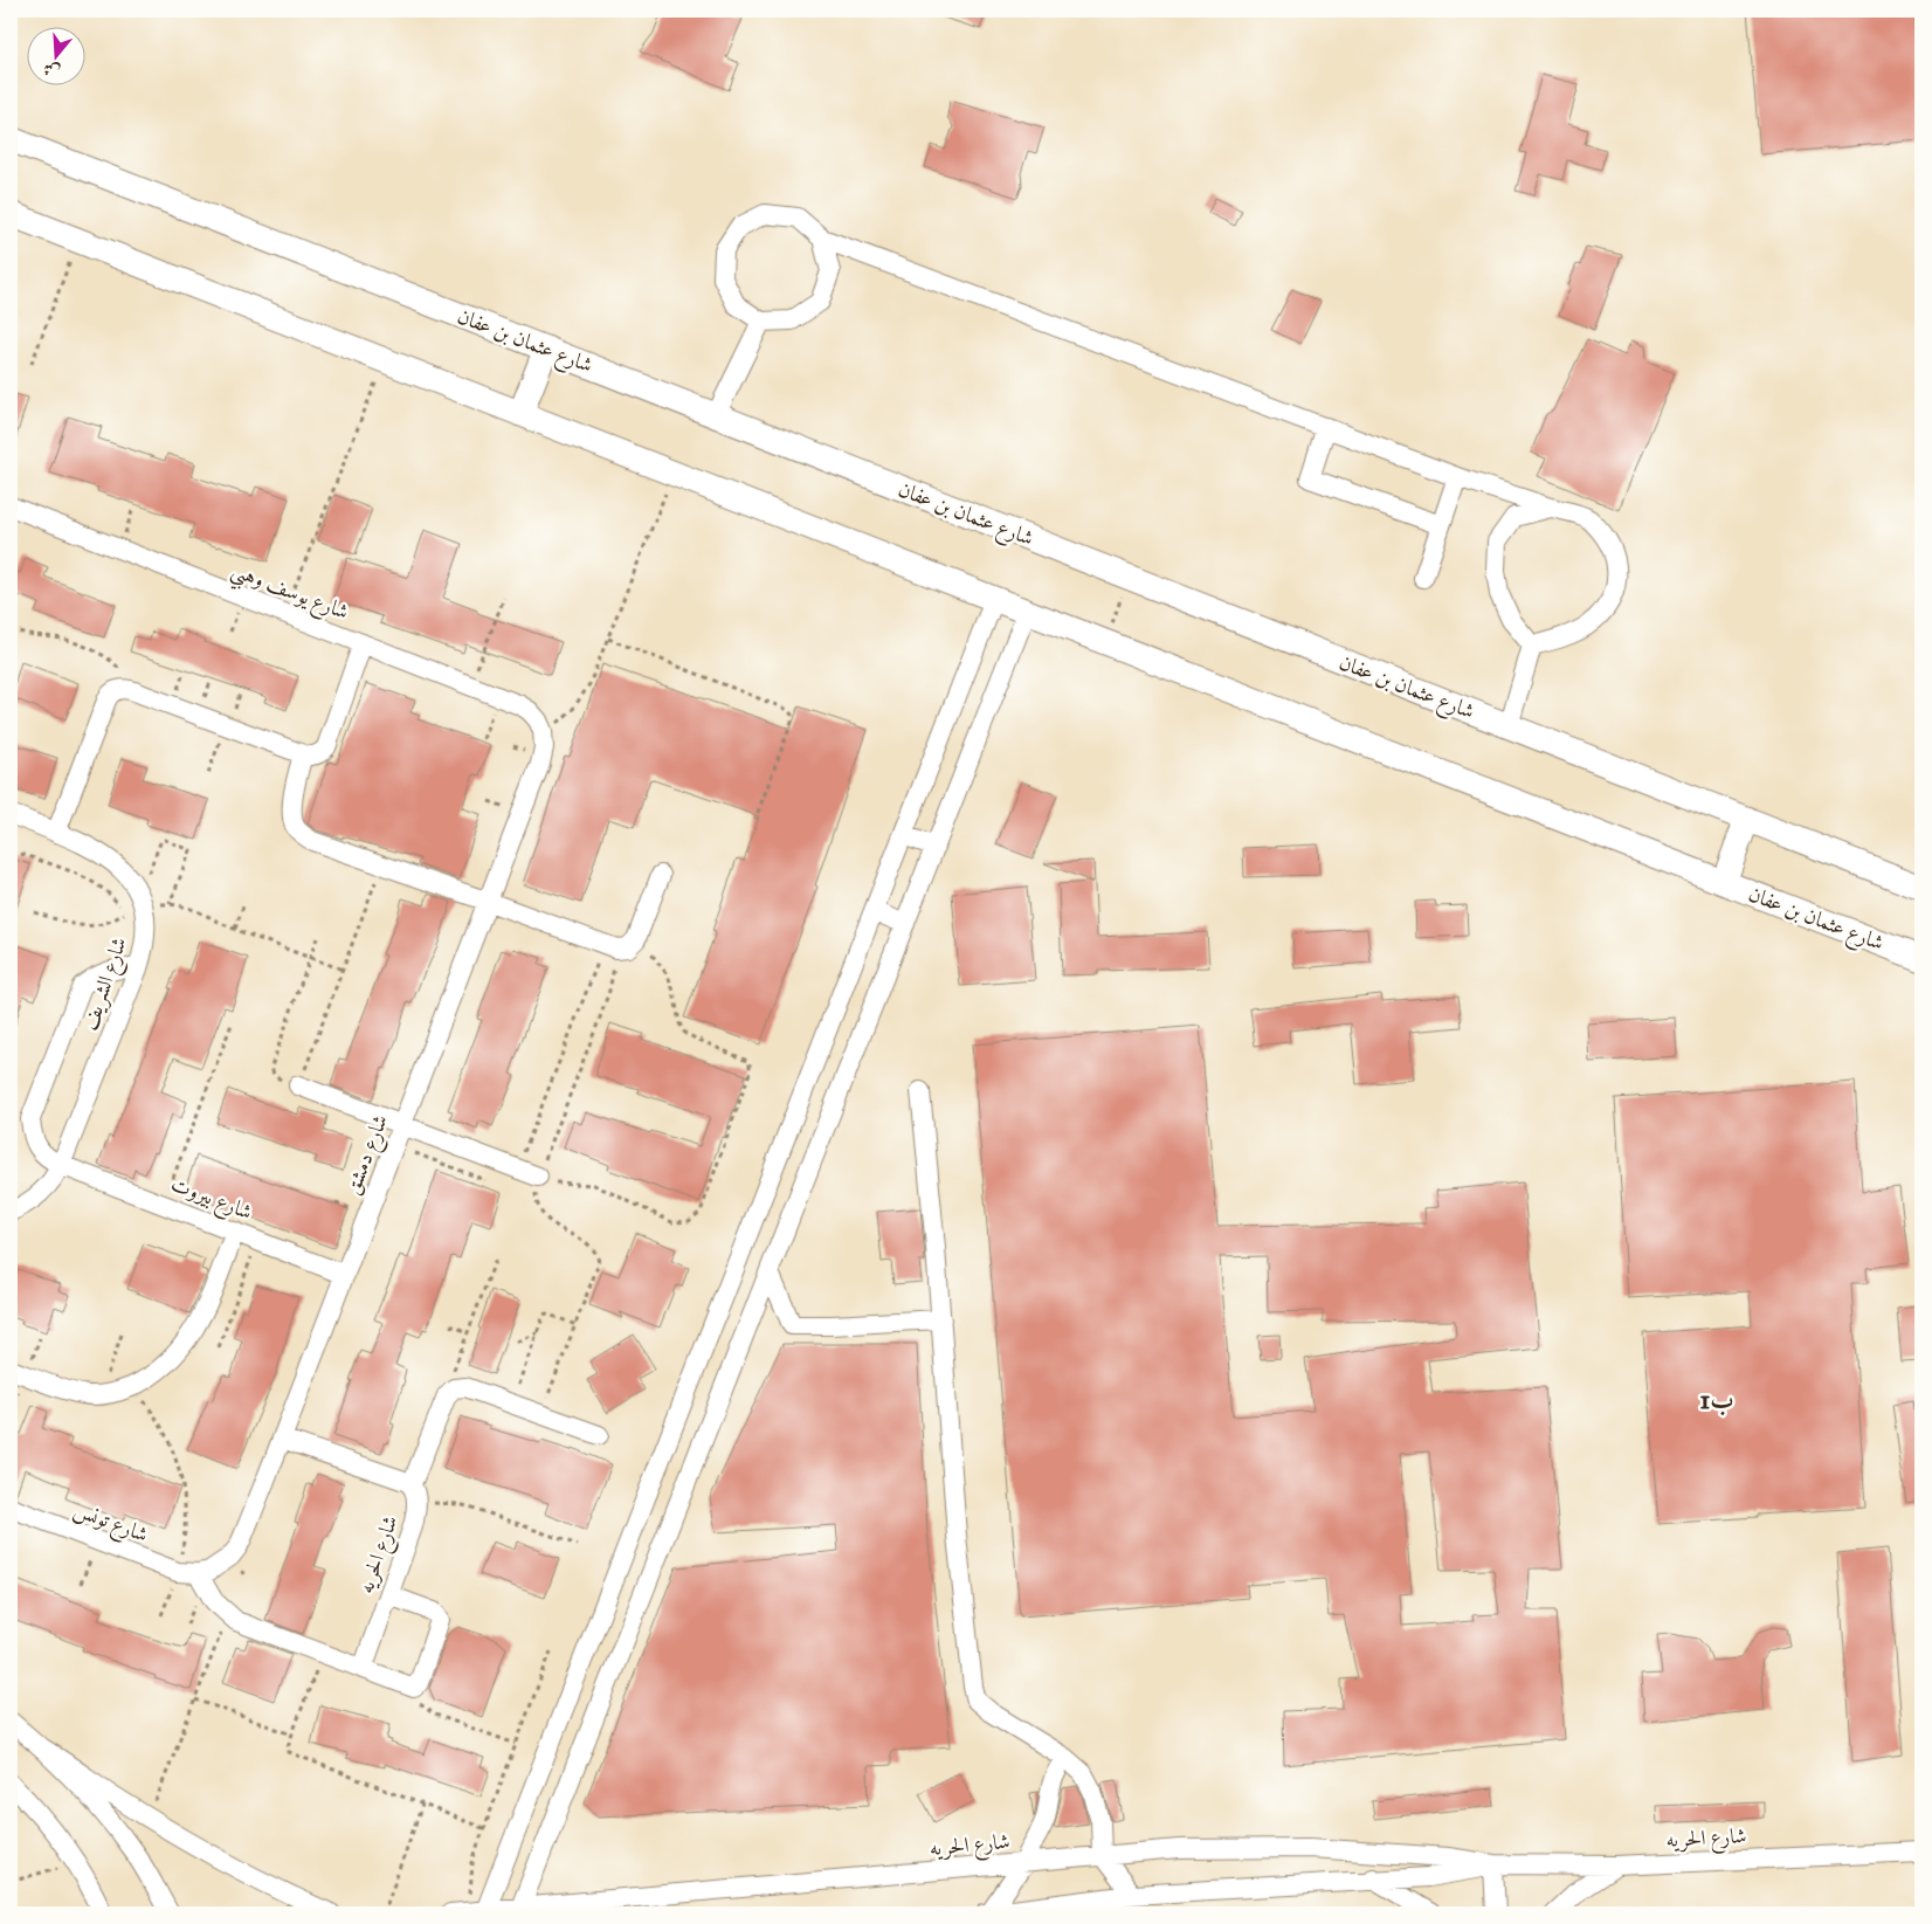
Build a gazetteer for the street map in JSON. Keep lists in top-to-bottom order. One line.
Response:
{"streets":{"main road":["شارع عثمان بن عفان"],"street":["شارع يوسف وهبي","شارع الشريف","شارع دمشق","شارع بيروت","شارع تونس","شارع الحريه"]},"crossings":[["شارع يوسف وهبي","شارع دمشق"],["شارع الشريف","شارع بيروت"],["شارع دمشق","شارع بيروت"],["شارع دمشق","شارع تونس"]],"districts":["ب1"],"north":"bottom"}
